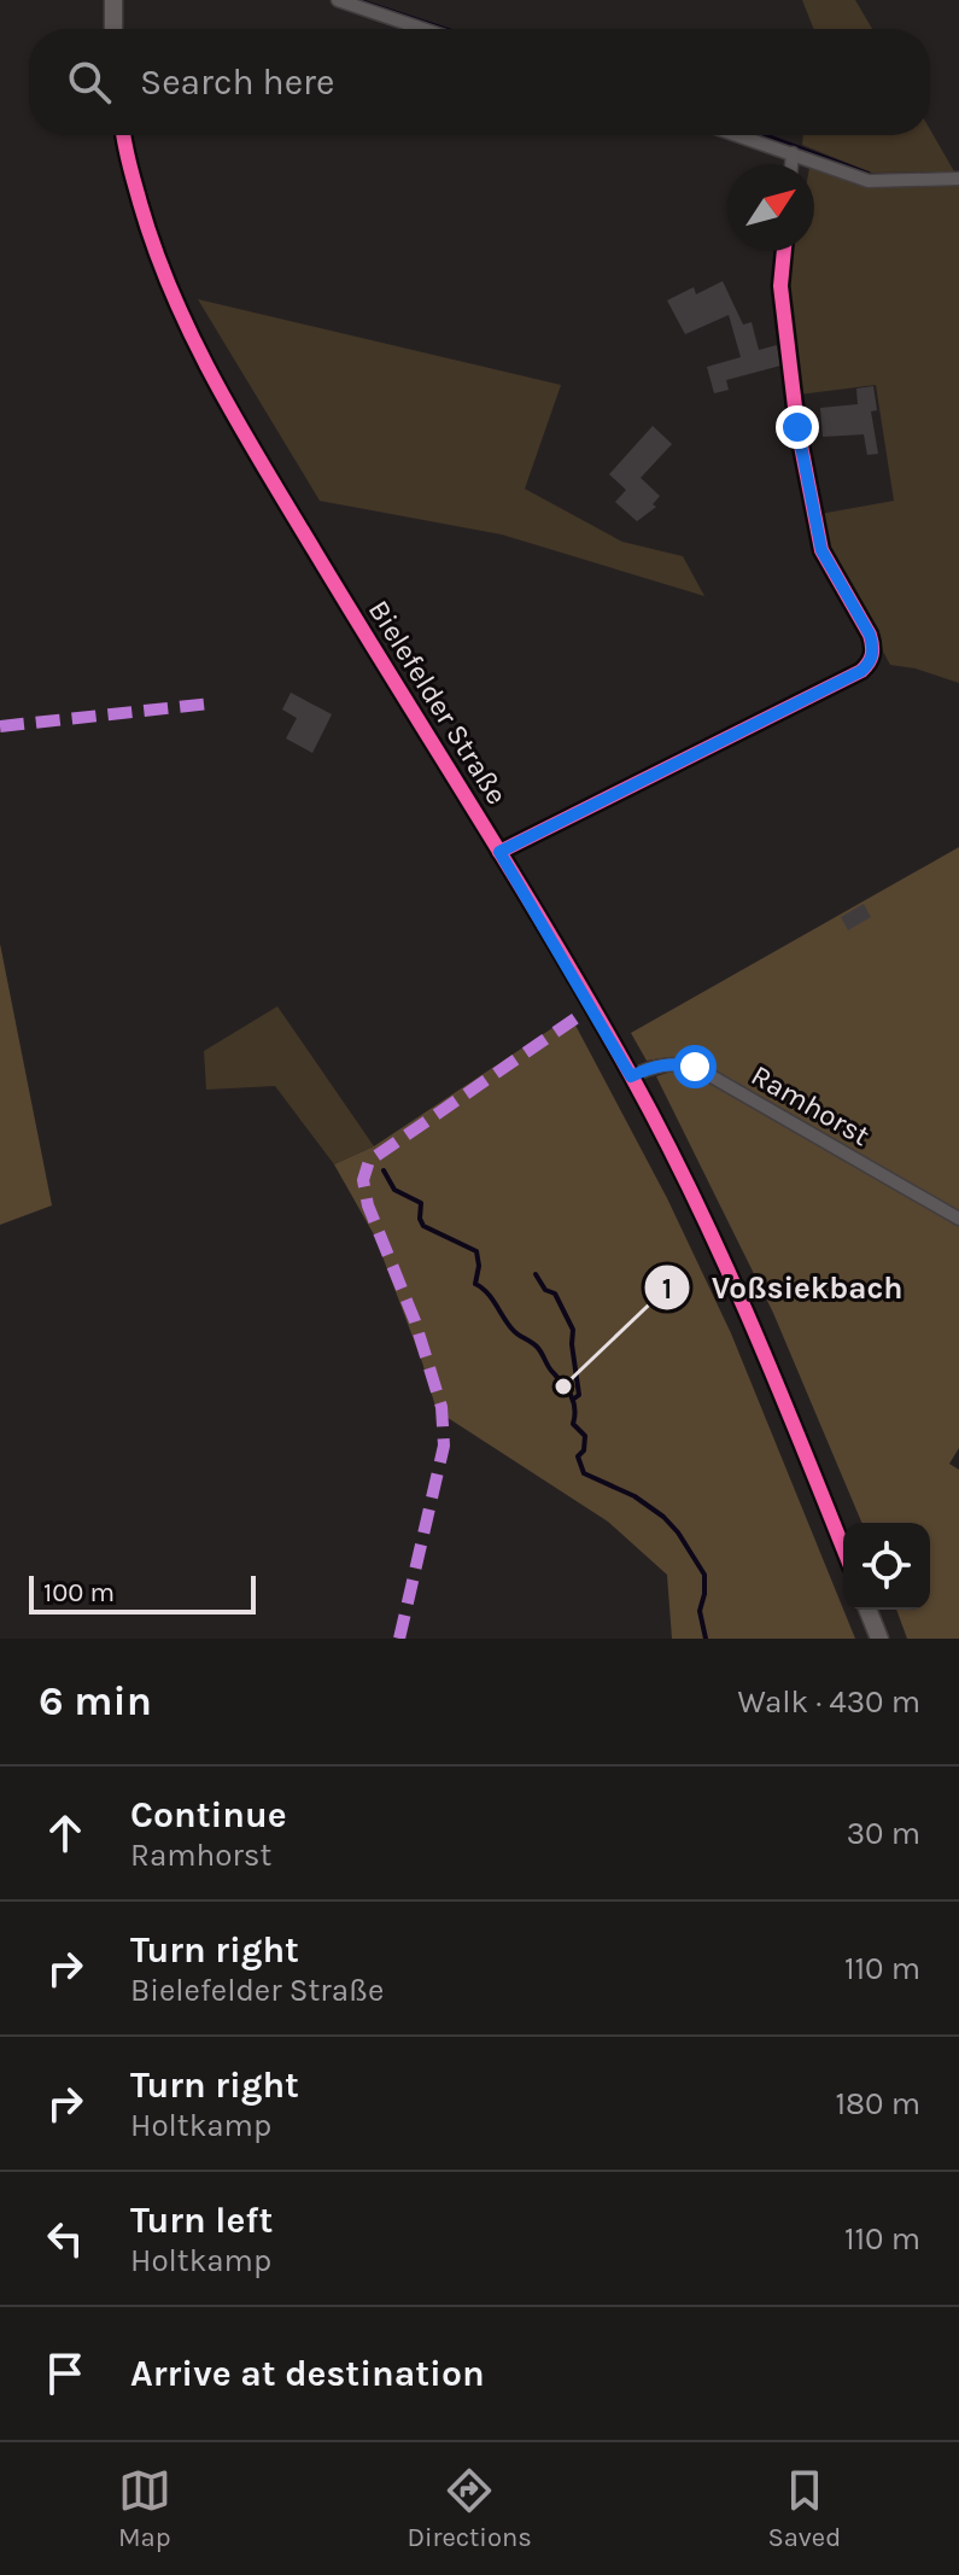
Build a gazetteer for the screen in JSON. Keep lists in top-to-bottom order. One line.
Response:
{"streets":{"main road":["Bielefelder Straße"],"street":["Ramhorst"]},"crossings":[["Bielefelder Straße","Ramhorst"]],"places":["Voßsiekbach"],"scale_bar":"100 m","north":"top right","page":{"search":"Search here","scale":"100 m","heading":["6 min","Walk · 430 m"],"list":[["Continue","Ramhorst","30 m"],["Turn right","Bielefelder Straße","110 m"],["Turn right","Holtkamp","180 m"],["Turn left","Holtkamp","110 m"],"Arrive at destination"],"nav":["Map","Directions","Saved"]}}
